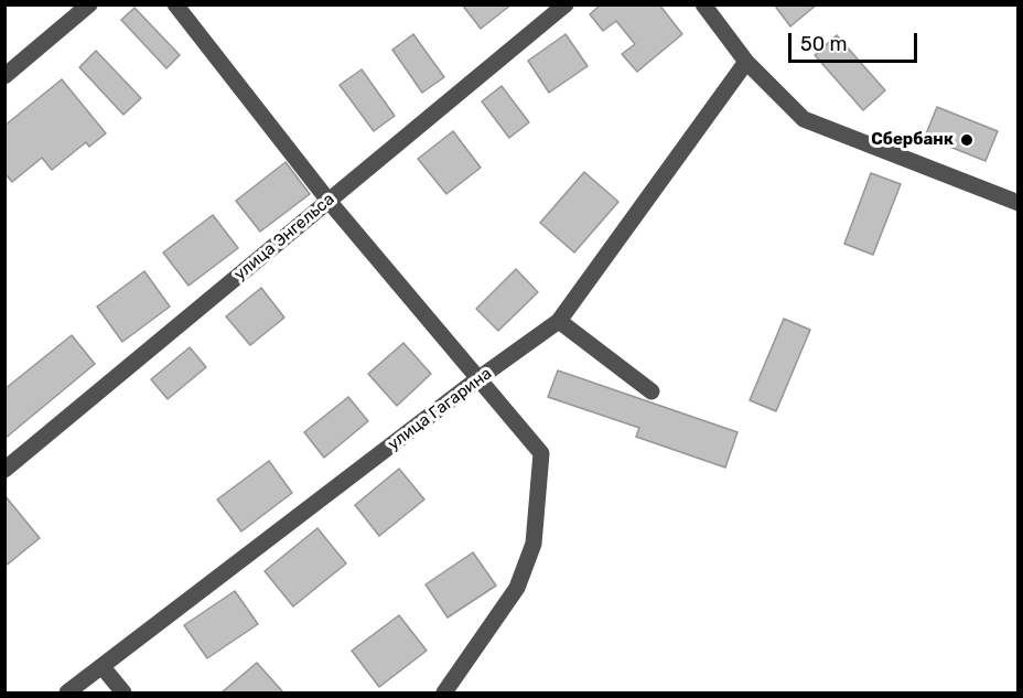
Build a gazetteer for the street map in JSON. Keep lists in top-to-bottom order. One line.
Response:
{"streets":{"street":["улица Энгельса","улица Гагарина"]},"places":["Сбербанк"],"scale_bar":"50 m"}
